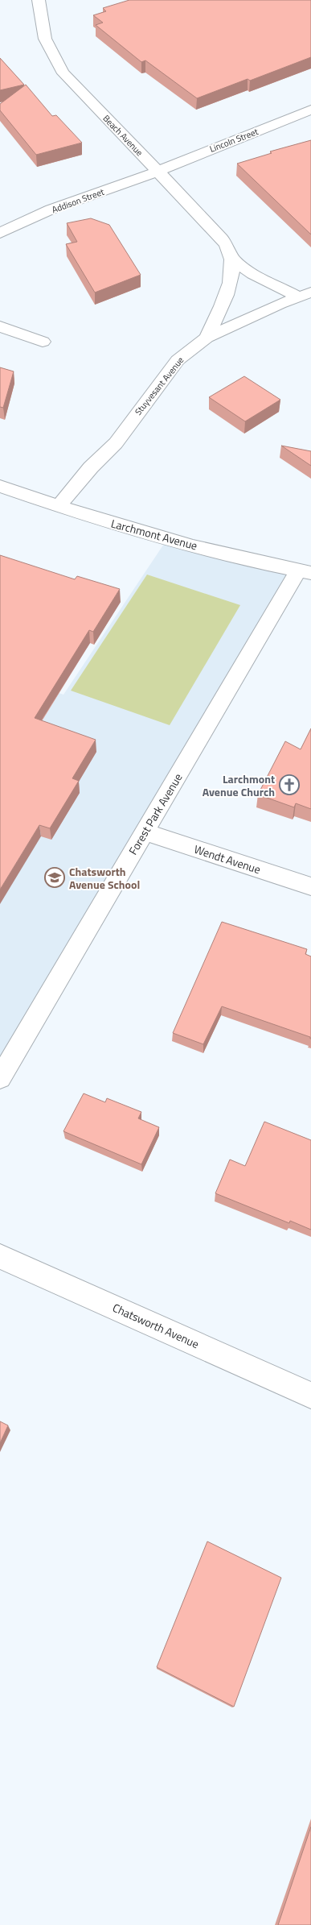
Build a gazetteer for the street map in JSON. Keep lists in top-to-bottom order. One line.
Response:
{"streets":{"street":["Beach Avenue","Lincoln Street","Addison Street","Stuyvesant Avenue","Larchmont Avenue","Forest Park Avenue","Wendt Avenue","Chatsworth Avenue"]},"crossings":[["Beach Avenue","Lincoln Street"],["Beach Avenue","Addison Street"],["Beach Avenue","Stuyvesant Avenue"],["Lincoln Street","Addison Street"],["Stuyvesant Avenue","Larchmont Avenue"],["Larchmont Avenue","Forest Park Avenue"],["Forest Park Avenue","Wendt Avenue"]],"places":{"church":["Larchmont Avenue Church"],"school or university":["Chatsworth Avenue School"]}}
